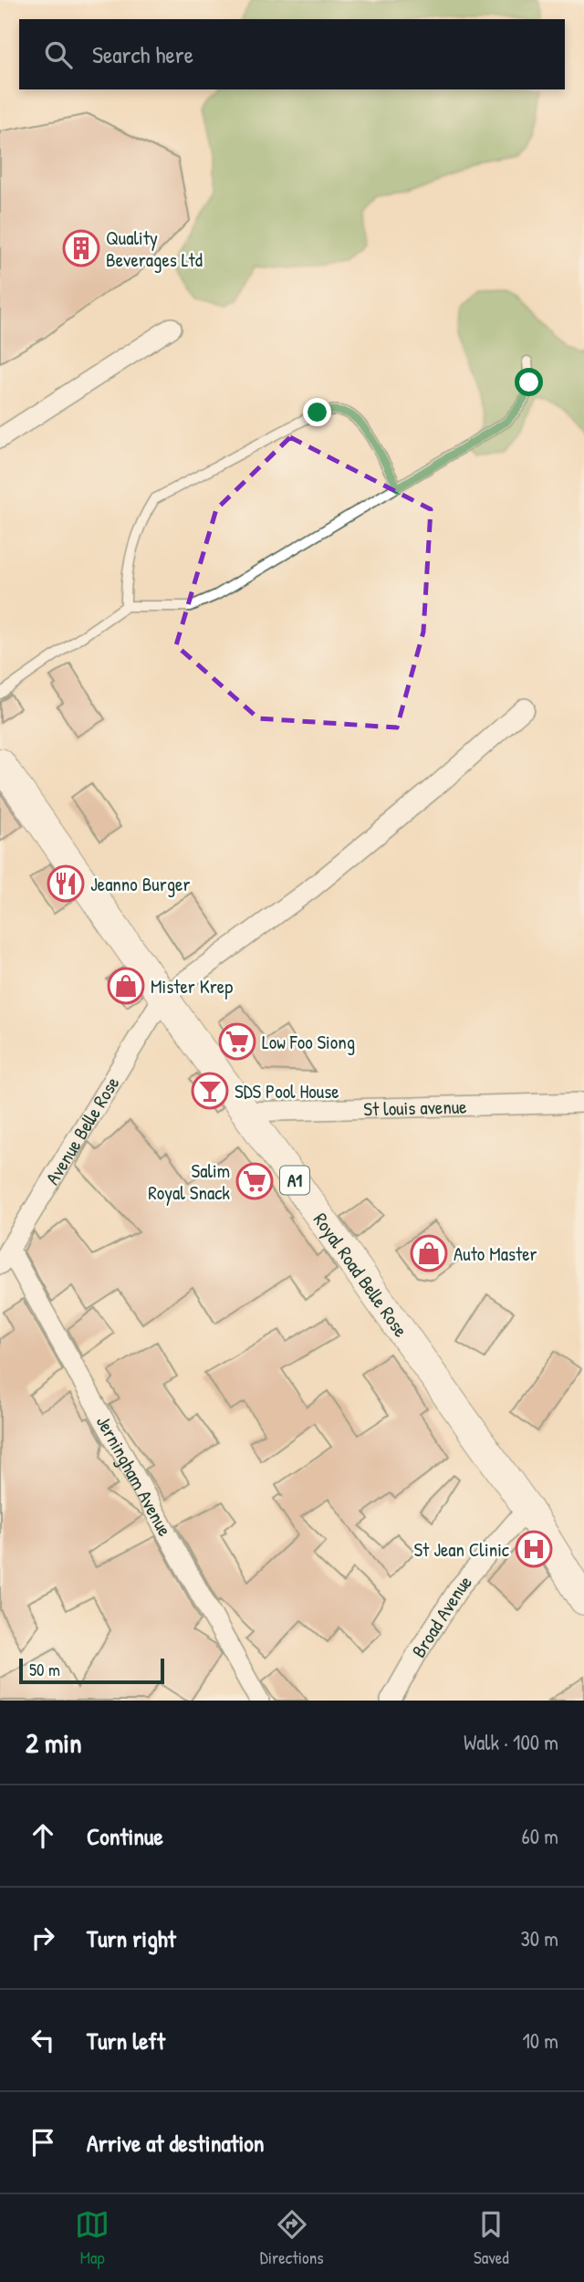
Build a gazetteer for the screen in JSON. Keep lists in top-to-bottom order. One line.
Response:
{"streets":{"main road":["A1","Royal Road Belle Rose"],"street":["St louis avenue","Avenue Belle Rose","Jerningham Avenue","Broad Avenue"]},"crossings":[["St louis avenue","Royal Road Belle Rose"],["Avenue Belle Rose","Royal Road Belle Rose"],["Avenue Belle Rose","Jerningham Avenue"],["Royal Road Belle Rose","Broad Avenue"]],"places":{"building":["Quality Beverages Ltd"],"restaurant":["Jeanno Burger"],"shop":["Mister Krep","Auto Master"],"supermarket":["Low Foo Siong","Salim Royal Snack"],"bar":["SDS Pool House"],"hospital":["St Jean Clinic"]},"scale_bar":"50 m","page":{"search":"Search here","scale":"50 m","heading":["2 min","Walk · 100 m"],"list":[["Continue","60 m"],["Turn right","30 m"],["Turn left","10 m"],"Arrive at destination"],"nav":["Map","Directions","Saved"]}}
